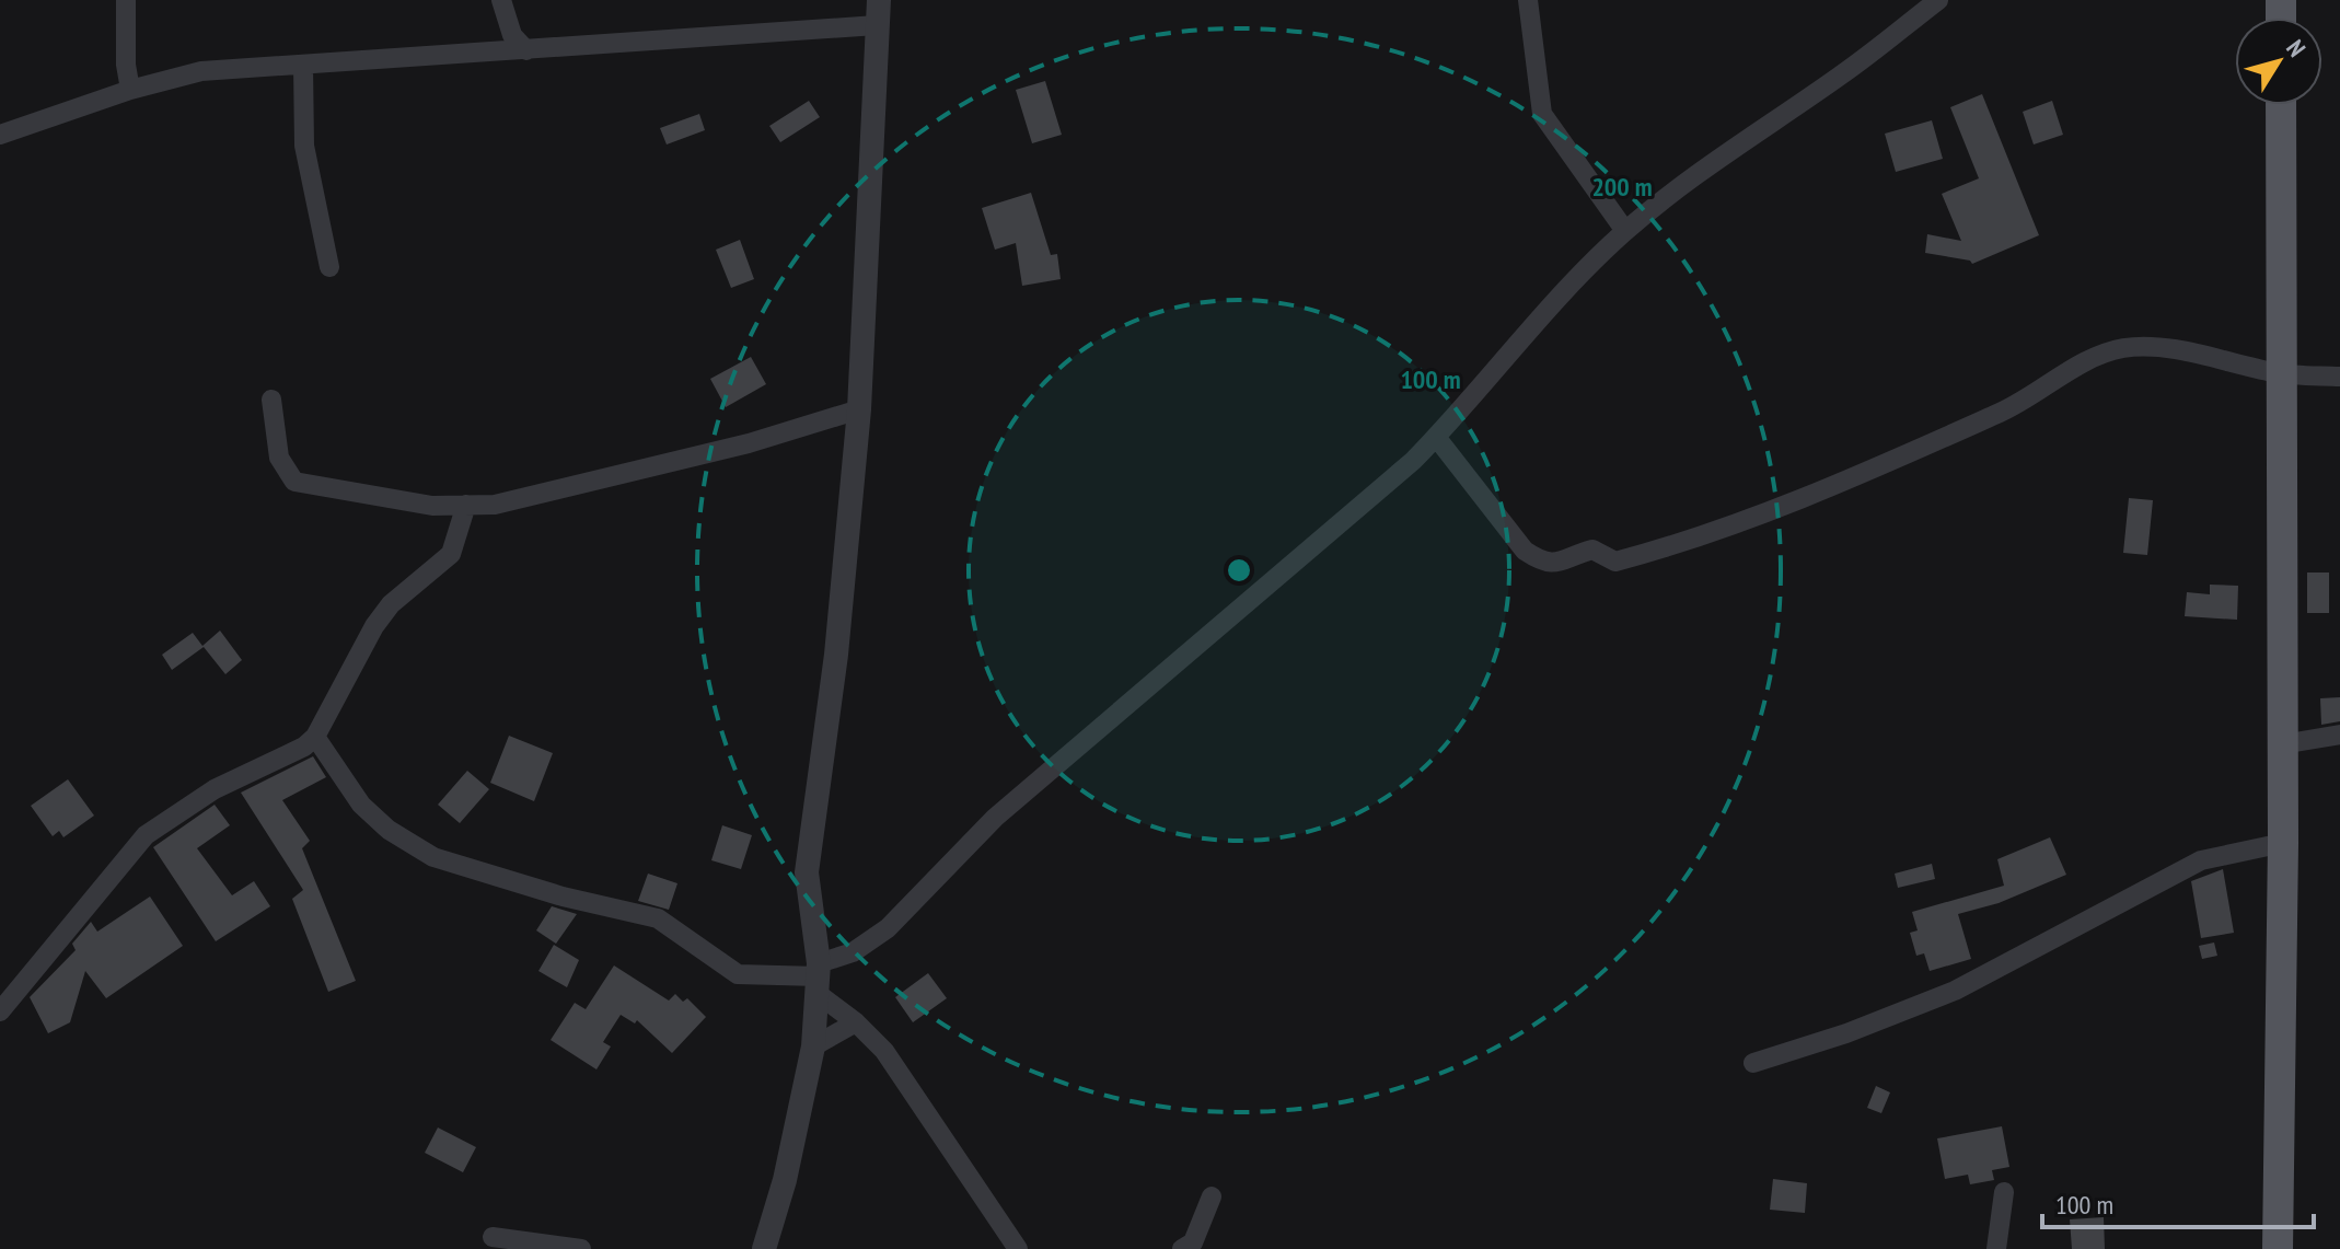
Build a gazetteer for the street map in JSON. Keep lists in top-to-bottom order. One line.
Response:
{"scale_bar":"100 m","north":"top right","rings":["200 m","100 m"]}
